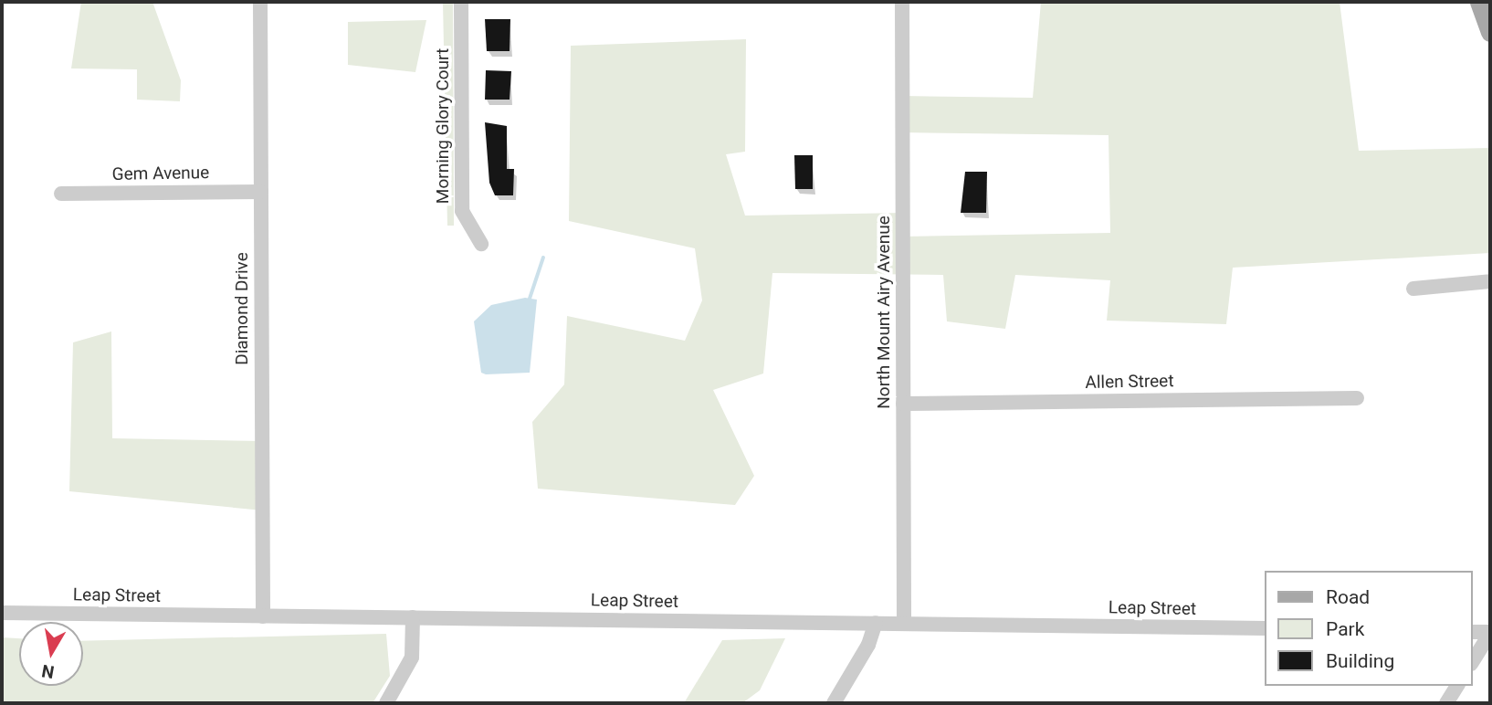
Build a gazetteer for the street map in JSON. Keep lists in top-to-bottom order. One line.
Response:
{"streets":{"street":["Morning Glory Court","Gem Avenue","Diamond Drive","North Mount Airy Avenue","Allen Street","Leap Street"]},"crossings":[["Gem Avenue","Diamond Drive"],["Diamond Drive","Leap Street"],["North Mount Airy Avenue","Allen Street"],["North Mount Airy Avenue","Leap Street"]],"legend":["Road","Park","Building"],"north":"bottom"}
